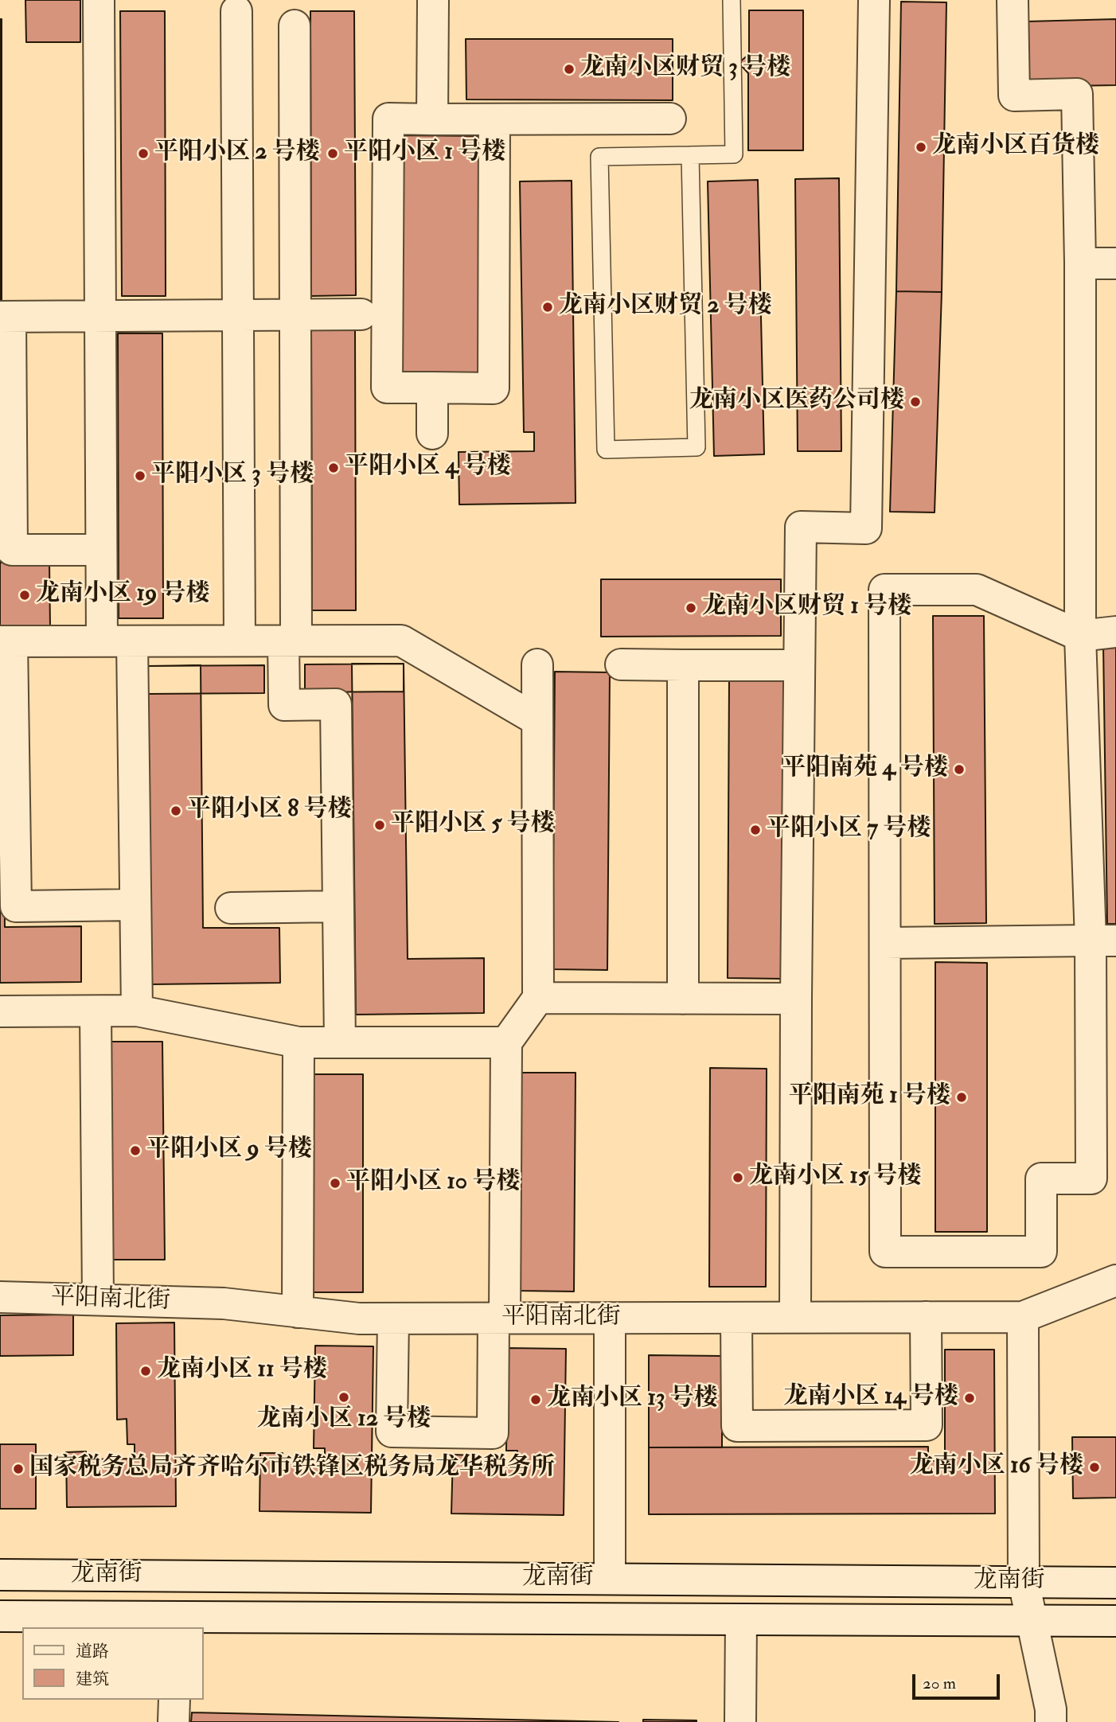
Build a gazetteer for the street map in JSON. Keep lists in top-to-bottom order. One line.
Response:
{"streets":{"street":["平阳南北街","龙南街"]},"places":["龙南小区财贸 3 号楼","龙南小区百货楼","平阳小区 2 号楼","平阳小区 1 号楼","龙南小区财贸 2 号楼","龙南小区医药公司楼","平阳小区 4 号楼","平阳小区 3 号楼","龙南小区 19 号楼","龙南小区财贸 1 号楼","平阳南苑 4 号楼","平阳小区 8 号楼","平阳小区 5 号楼","平阳小区 7 号楼","平阳南苑 1 号楼","平阳小区 9 号楼","龙南小区 15 号楼","平阳小区 10 号楼","龙南小区 11 号楼","龙南小区 12 号楼","龙南小区 14 号楼","龙南小区 13 号楼","龙南小区 16 号楼","国家税务总局齐齐哈尔市铁锋区税务局龙华税务所"],"legend":["道路","建筑"],"scale_bar":"20 m"}
